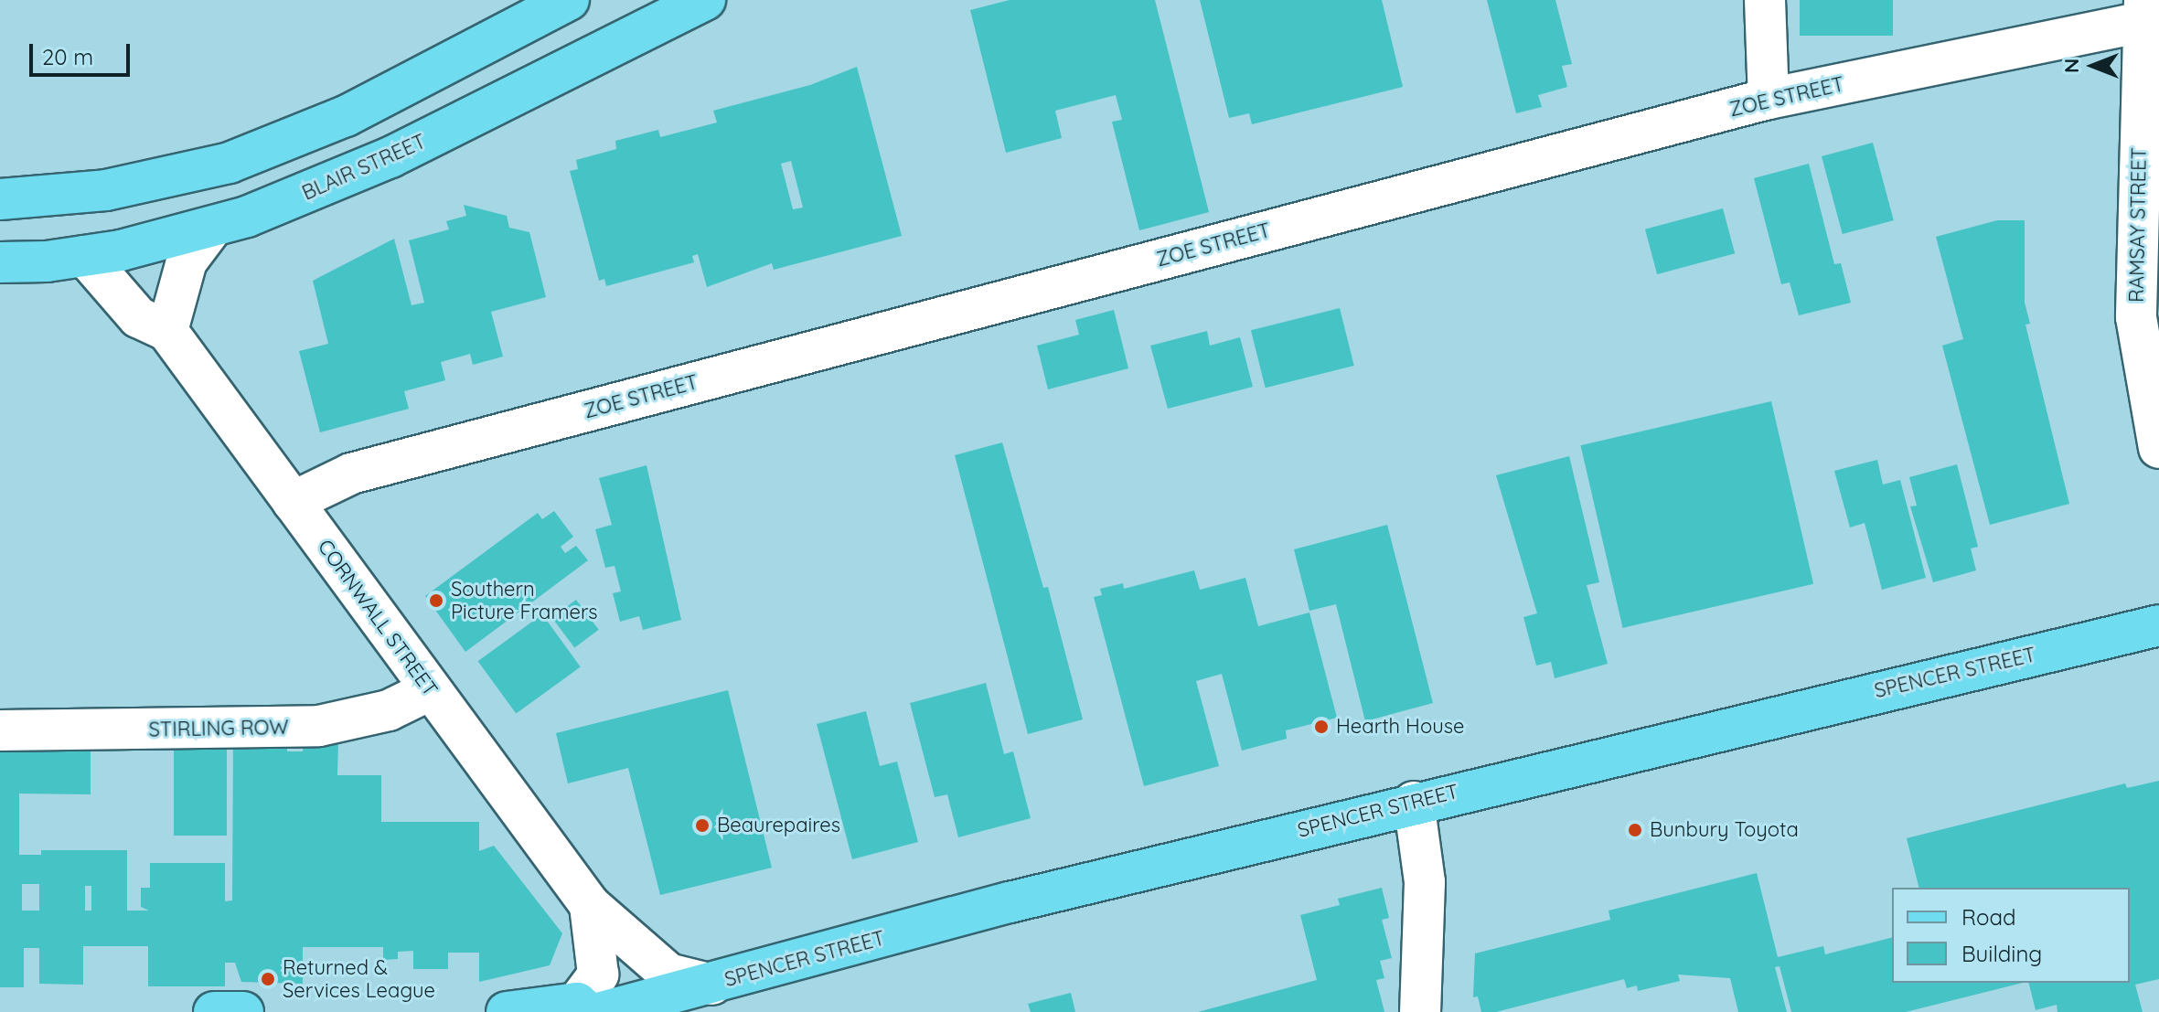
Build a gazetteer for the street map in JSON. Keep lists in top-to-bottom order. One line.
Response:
{"streets":{"main road":["BLAIR STREET","SPENCER STREET"],"street":["ZOE STREET","RAMSAY STREET","CORNWALL STREET","STIRLING ROW"]},"crossings":[["ZOE STREET","RAMSAY STREET"],["ZOE STREET","CORNWALL STREET"],["BLAIR STREET","CORNWALL STREET"],["CORNWALL STREET","SPENCER STREET"],["CORNWALL STREET","STIRLING ROW"]],"places":["Southern Picture Framers","Hearth House","Beaurepaires","Bunbury Toyota","Returned & Services League"],"legend":["Road","Building"],"scale_bar":"20 m","north":"left"}
